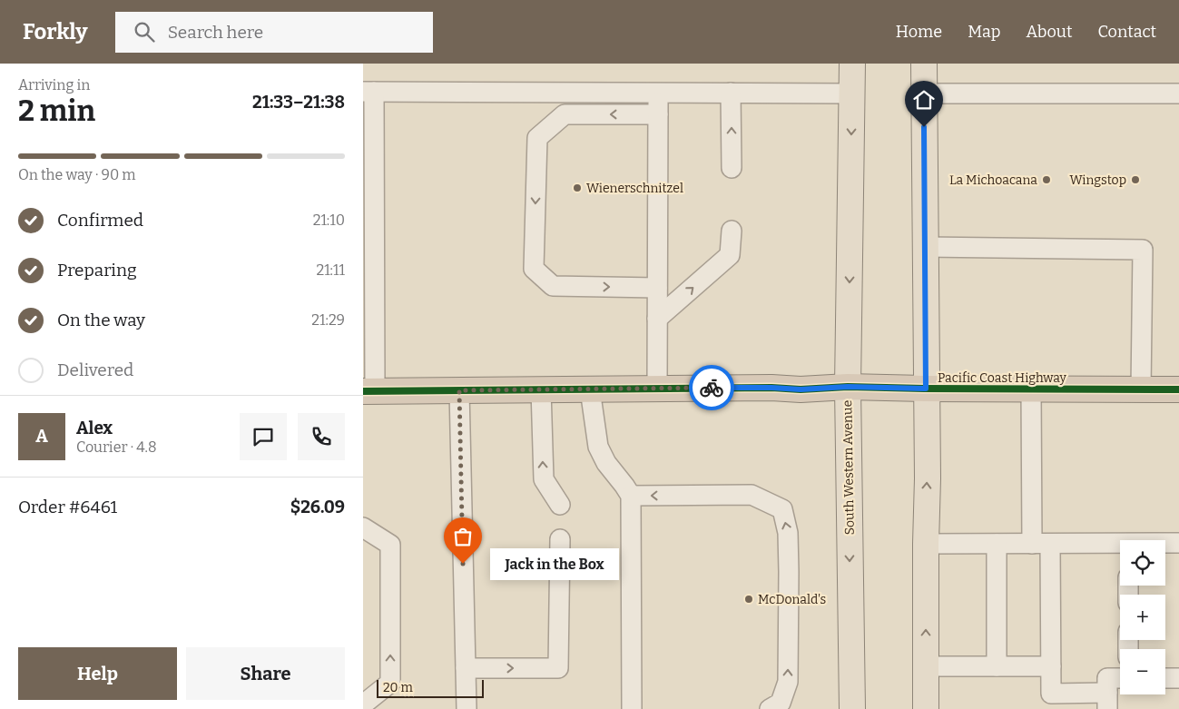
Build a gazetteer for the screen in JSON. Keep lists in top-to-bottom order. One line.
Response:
{"streets":{"highway":["Pacific Coast Highway"],"main road":["South Western Avenue"]},"crossings":[["Pacific Coast Highway","South Western Avenue"]],"places":["La Michoacana","Wingstop","Wienerschnitzel","Jack in the Box","McDonald's"],"scale_bar":"20 m","page":{"header":"Forkly","search":"Search here","nav":["Home","Map","About","Contact"],"heading":["2 min","Arriving in","21:33–21:38"],"panel":["Alex","Courier · 4.8","Order #6461","$26.09"],"bar":"On the way · 90 m","list":[["Confirmed","21:10"],["Preparing","21:11"],["On the way","21:29"],"Delivered"],"round":"A","map_buttons":["+","−"],"bubble":"Jack in the Box","buttons":["Help","Share"],"scale":"20 m"}}
